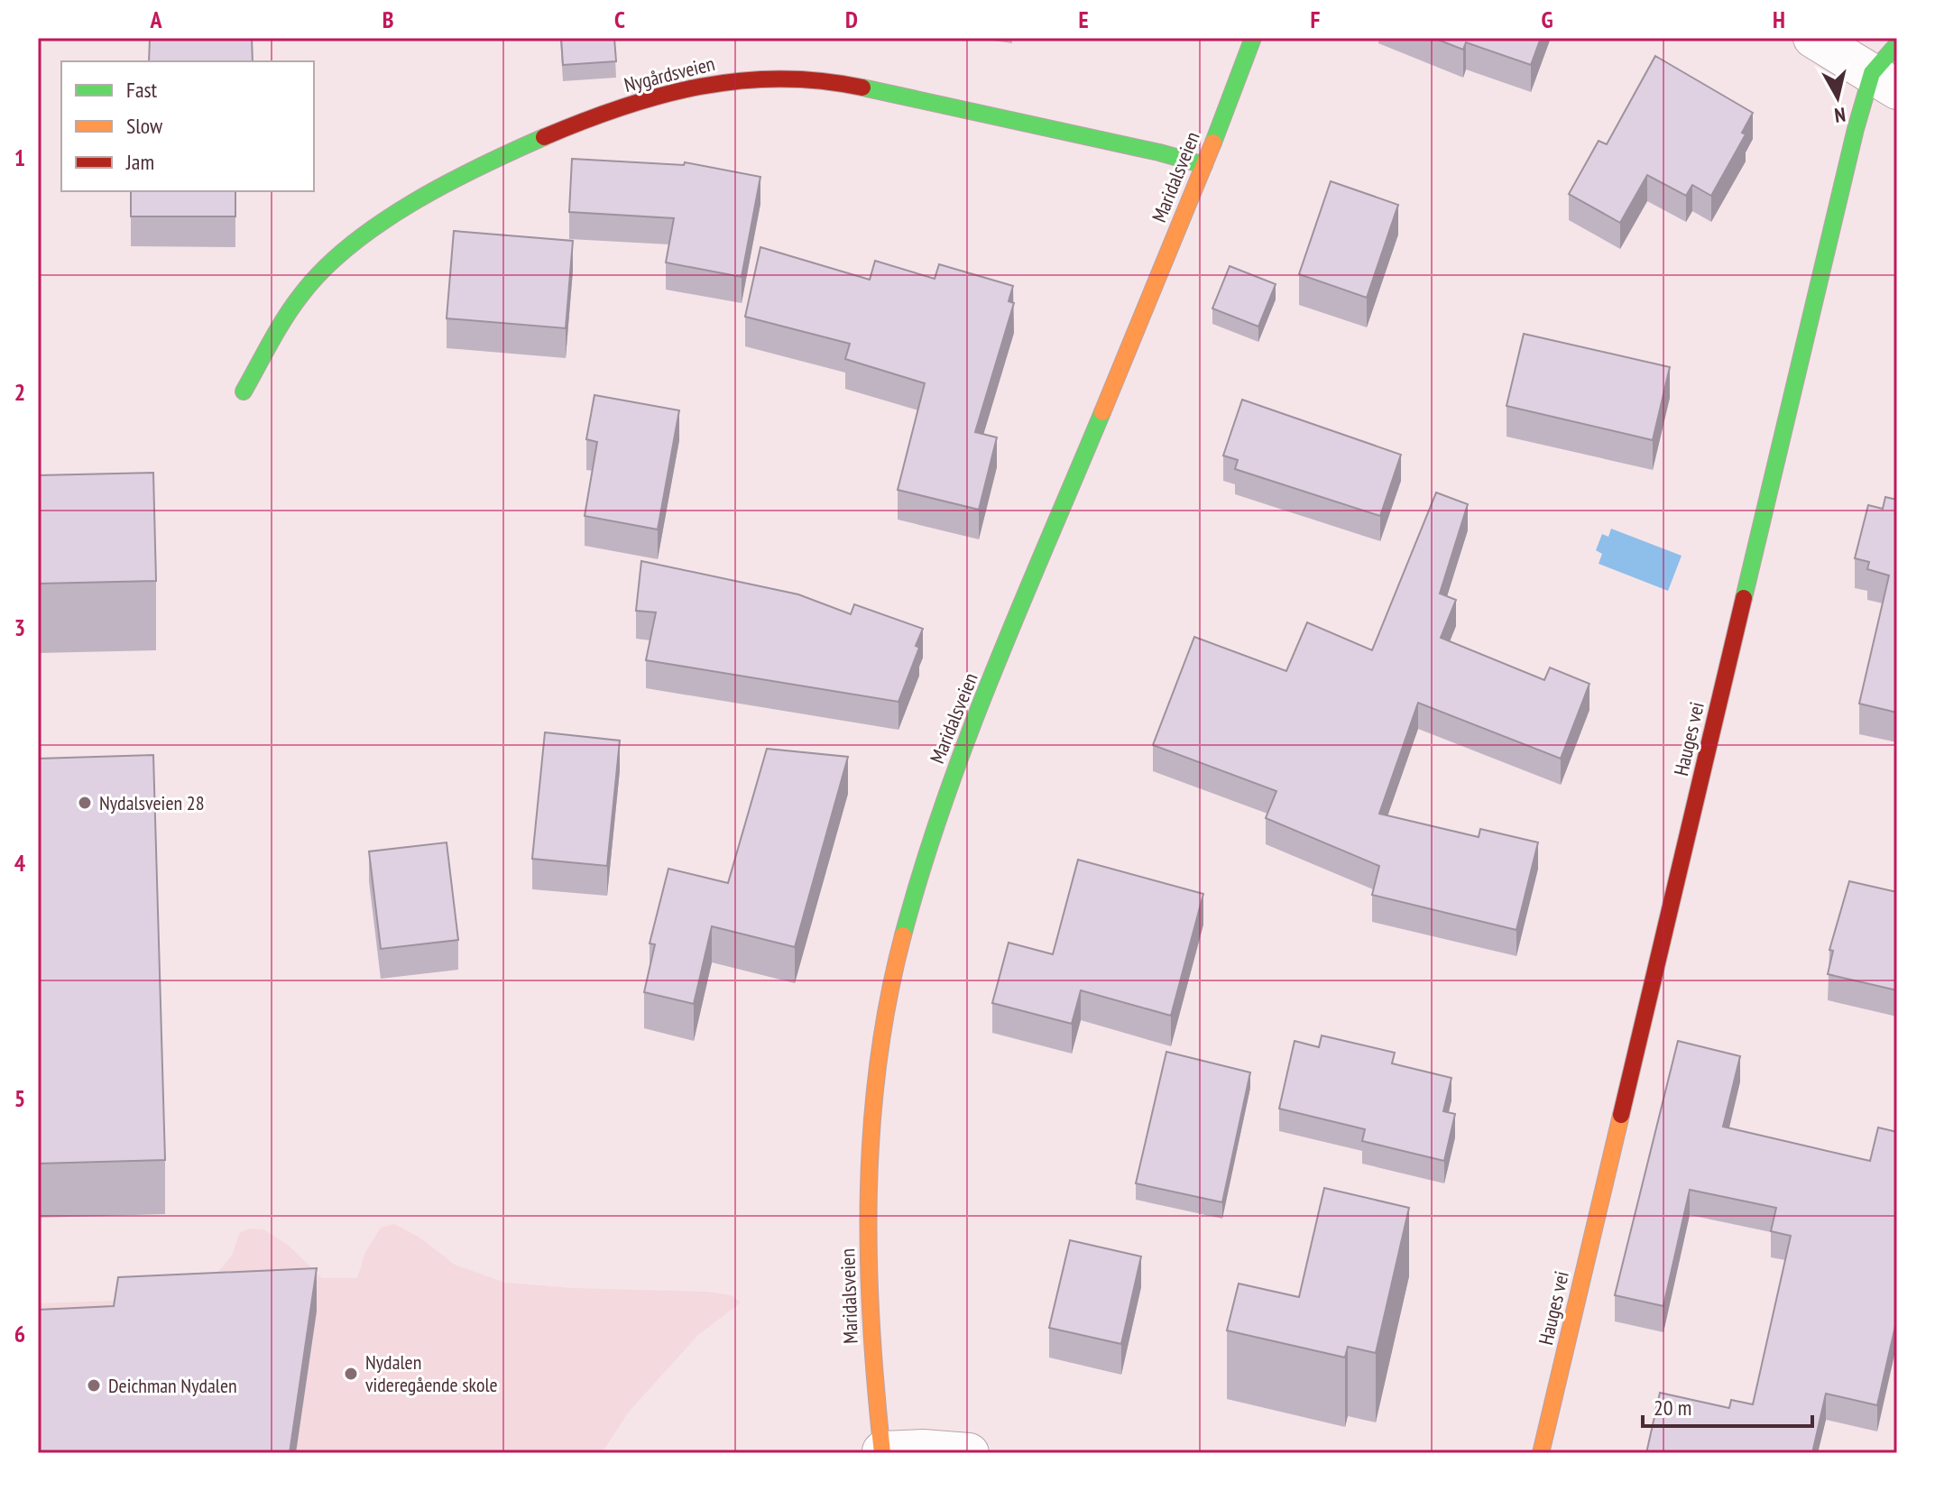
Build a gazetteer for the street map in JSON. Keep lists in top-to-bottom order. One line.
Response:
{"streets":{"street":["Nygårdsveien","Maridalsveien","Hauges vei"]},"crossings":[["Nygårdsveien","Maridalsveien"]],"places":["Nydalsveien 28","Nydalen videregående skole","Deichman Nydalen"],"legend":["Fast","Slow","Jam"],"scale_bar":"20 m","north":"bottom","grid":{"columns":["A","B","C","D","E","F","G","H"],"rows":["1","2","3","4","5","6"]}}
